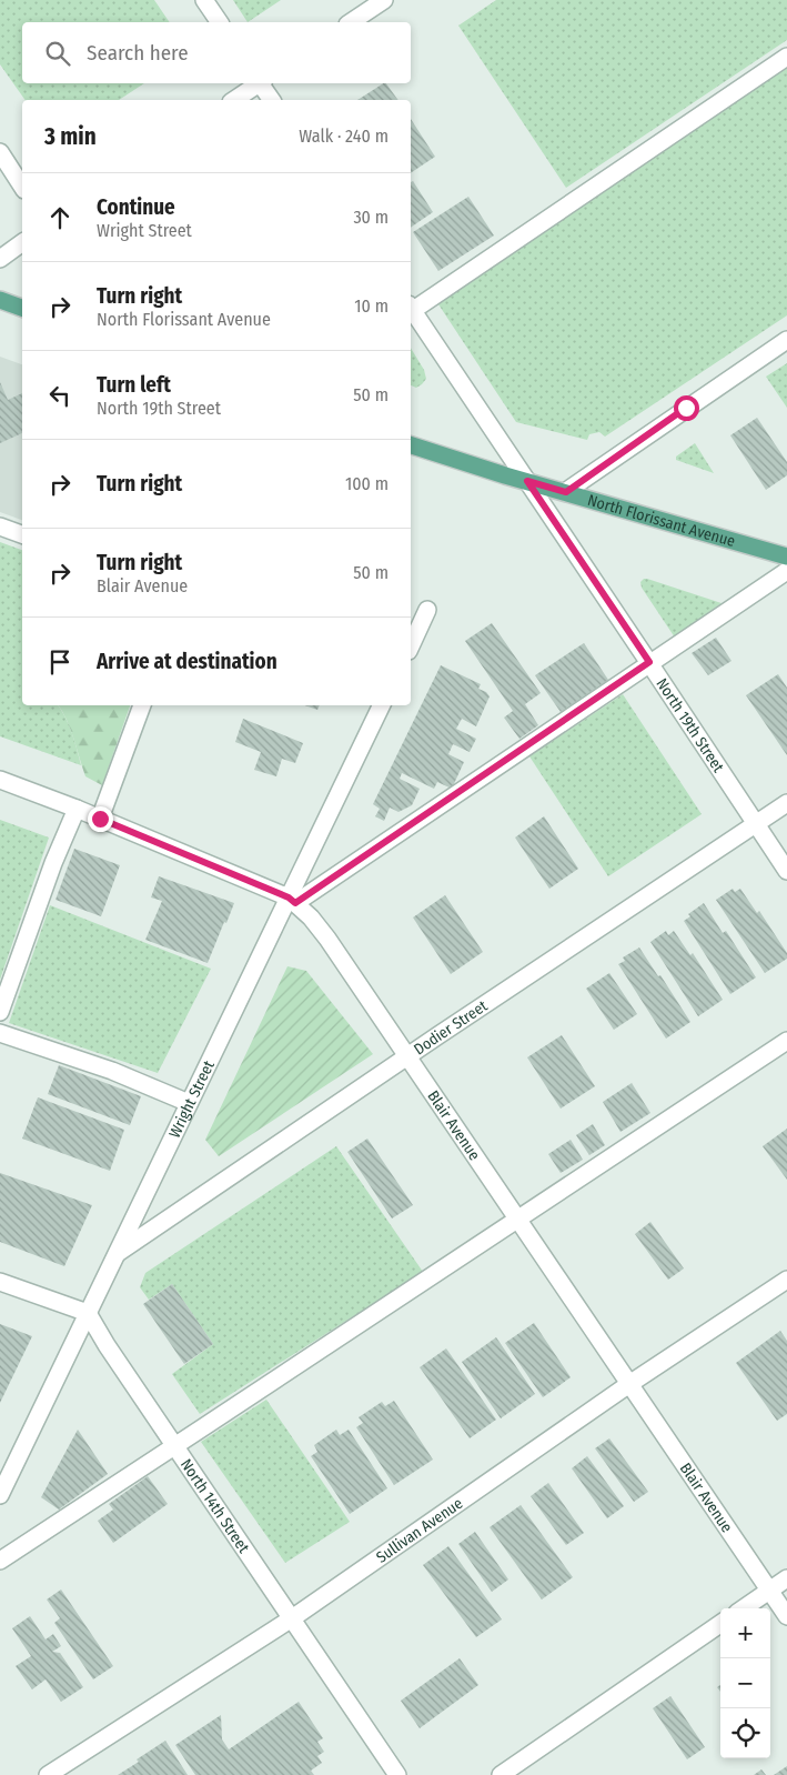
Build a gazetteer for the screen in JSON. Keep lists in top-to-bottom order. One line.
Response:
{"streets":{"main road":["North Florissant Avenue"],"street":["North 19th Street","Dodier Street","Wright Street","Blair Avenue","North 14th Street","Sullivan Avenue"]},"crossings":[["North Florissant Avenue","North 19th Street"],["North 19th Street","Dodier Street"],["Dodier Street","Wright Street"],["Dodier Street","Blair Avenue"],["Wright Street","Blair Avenue"],["Wright Street","North 14th Street"],["Blair Avenue","Sullivan Avenue"],["North 14th Street","Sullivan Avenue"]],"page":{"search":"Search here","heading":["3 min","Walk · 240 m"],"list":[["Continue","Wright Street","30 m"],["Turn right","North Florissant Avenue","10 m"],["Turn left","North 19th Street","50 m"],["Turn right","100 m"],["Turn right","Blair Avenue","50 m"],"Arrive at destination"],"map_buttons":["+","−"]}}
